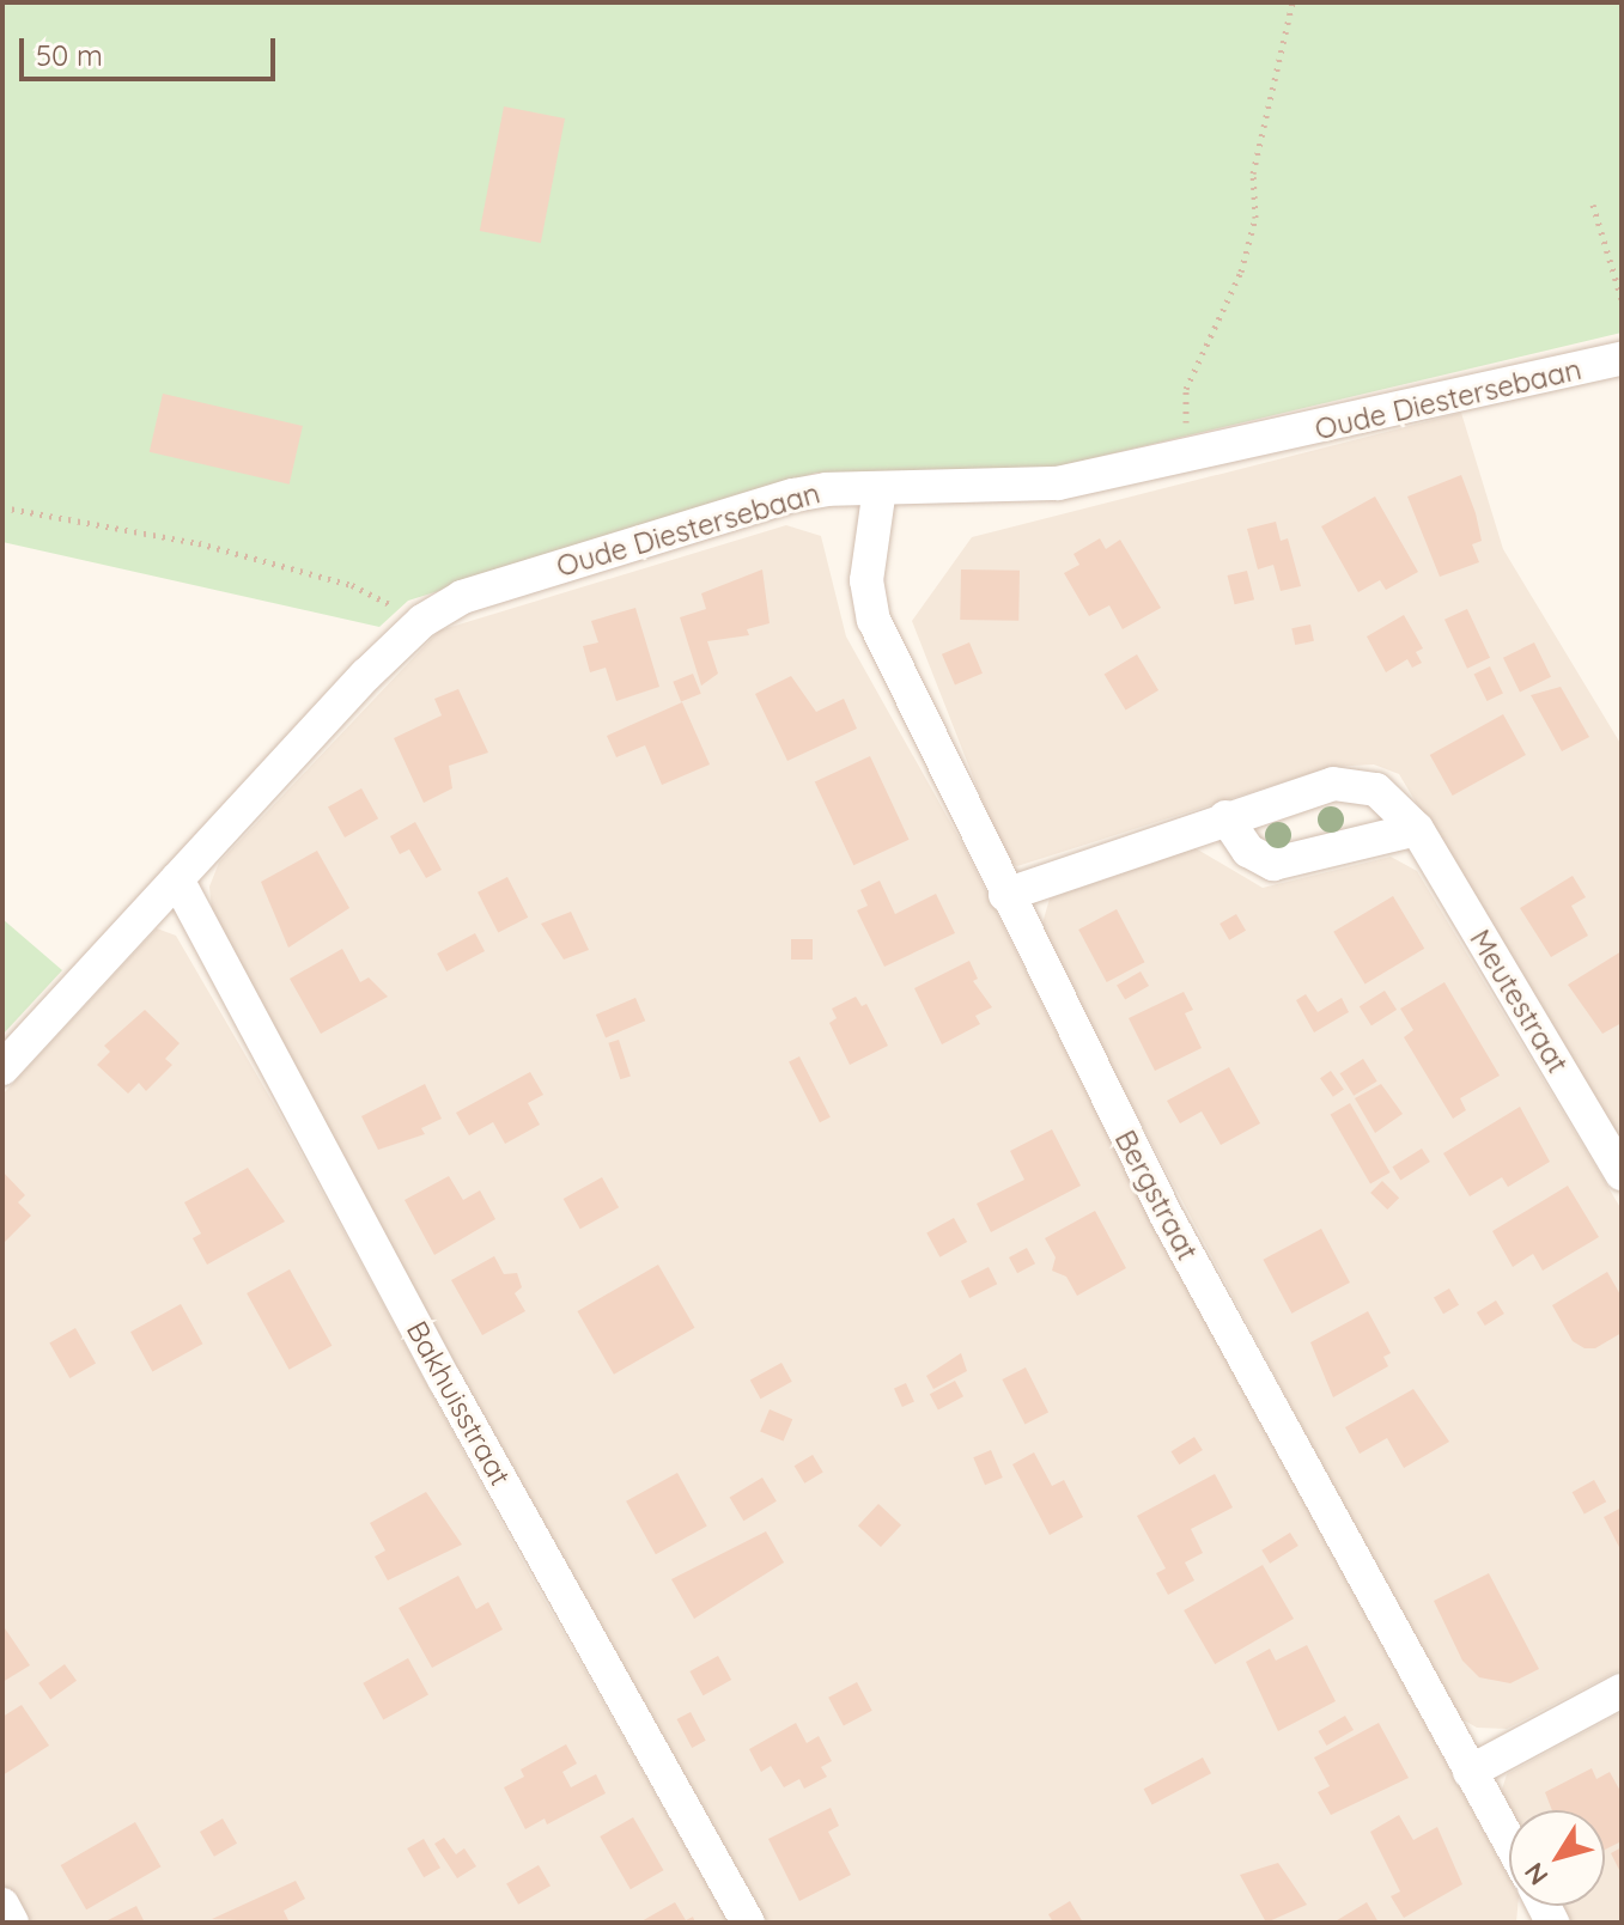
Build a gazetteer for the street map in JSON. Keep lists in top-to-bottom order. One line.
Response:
{"streets":{"street":["Oude Diestersebaan","Meutestraat","Bergstraat","Bakhuisstraat"]},"crossings":[["Oude Diestersebaan","Bergstraat"],["Oude Diestersebaan","Bakhuisstraat"],["Meutestraat","Bergstraat"]],"scale_bar":"50 m","north":"bottom left"}
